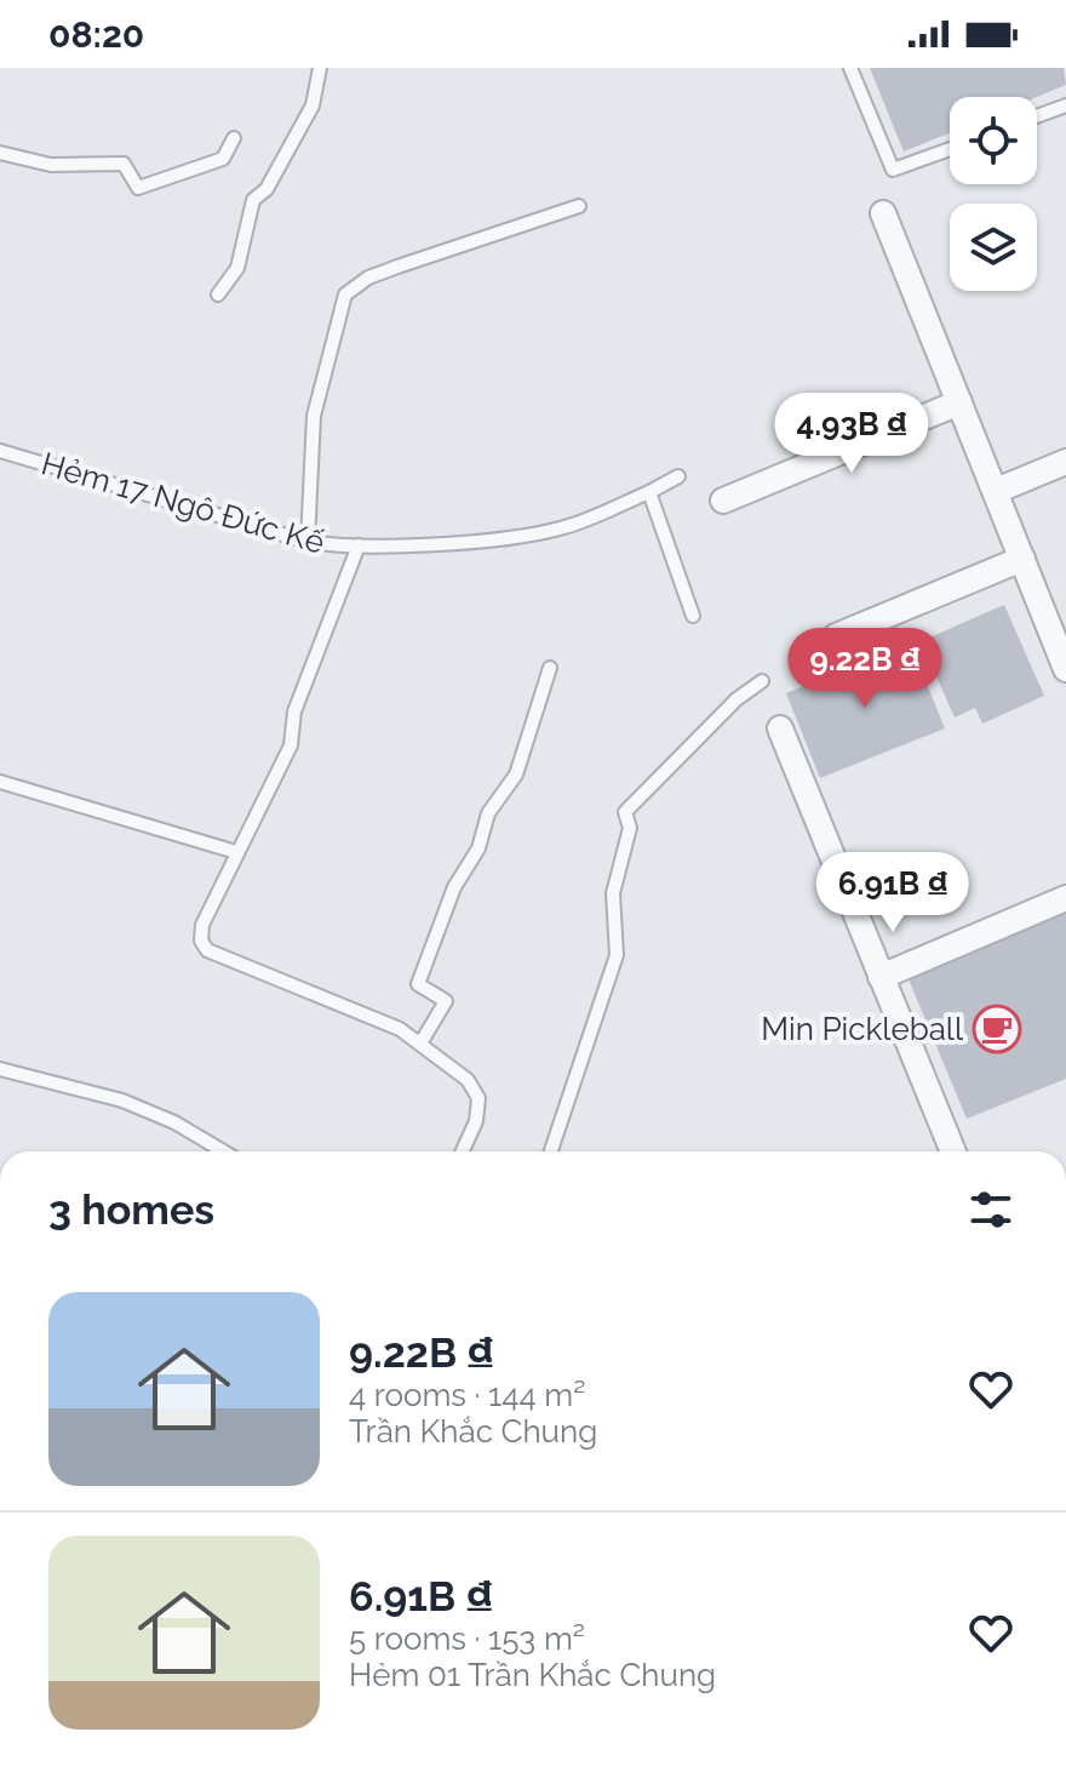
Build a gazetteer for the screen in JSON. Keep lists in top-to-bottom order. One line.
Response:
{"streets":{"lane":["Hẻm 17 Ngô Đức Kế"]},"places":{"cafe":["Min Pickleball"]},"page":{"status":"08:20","price":["4.93B ₫","9.22B ₫","6.91B ₫"],"heading":"3 homes","list":[{"name":"9.22B ₫","note":"4 rooms · 144 m² · Trần Khắc Chung"},{"name":"6.91B ₫","note":"5 rooms · 153 m² · Hẻm 01 Trần Khắc Chung"}]}}
